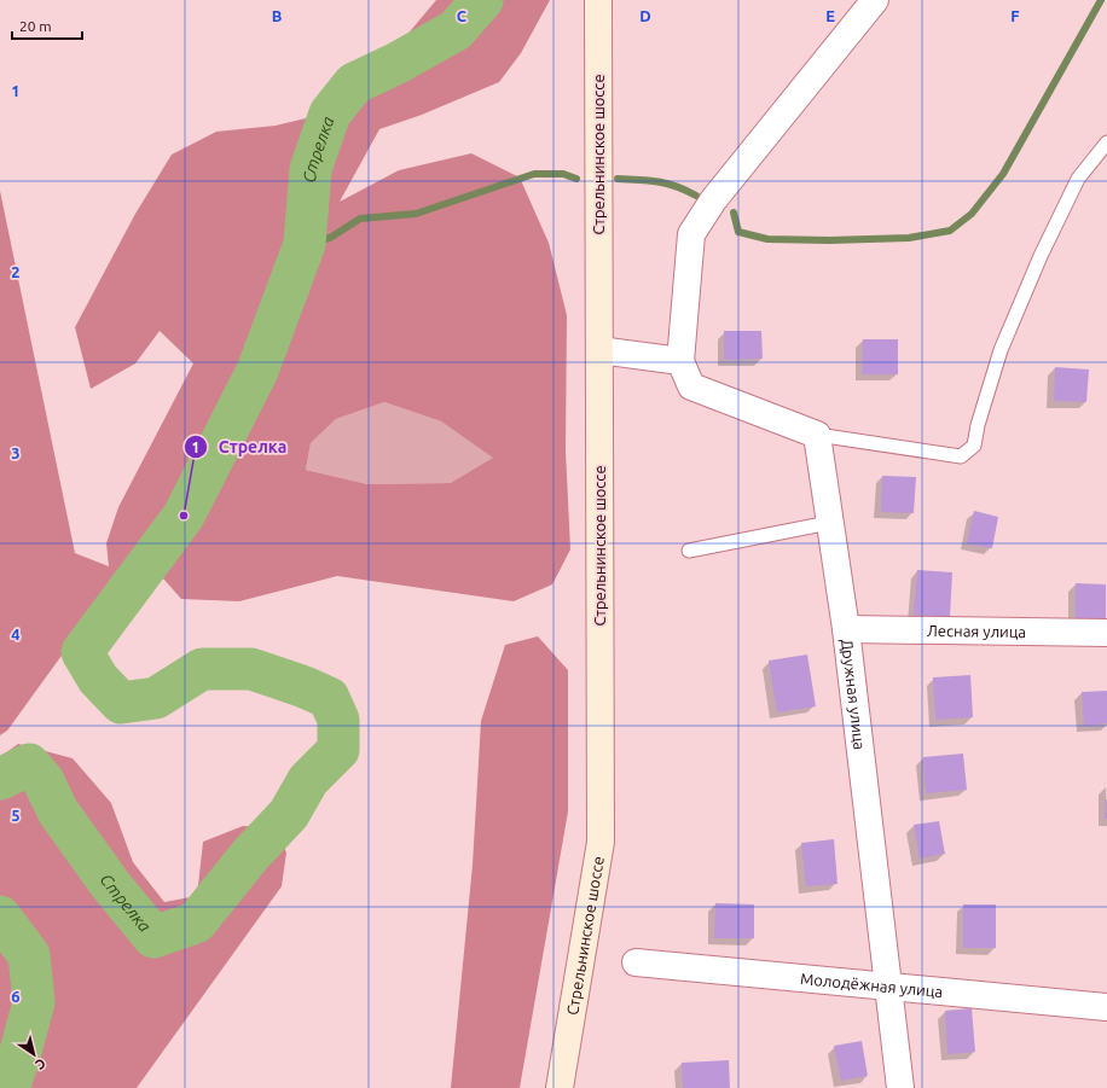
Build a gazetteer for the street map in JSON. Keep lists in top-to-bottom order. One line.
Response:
{"streets":{"main road":["Стрельнинское шоссе"],"street":["Лесная улица","Дружная улица","Молодёжная улица"]},"crossings":[["Лесная улица","Дружная улица"],["Дружная улица","Молодёжная улица"]],"water":["Стрелка"],"places":["Стрелка"],"scale_bar":"20 m","north":"bottom right","grid":{"columns":["B","C","D","E","F"],"rows":["1","2","3","4","5","6"]}}
